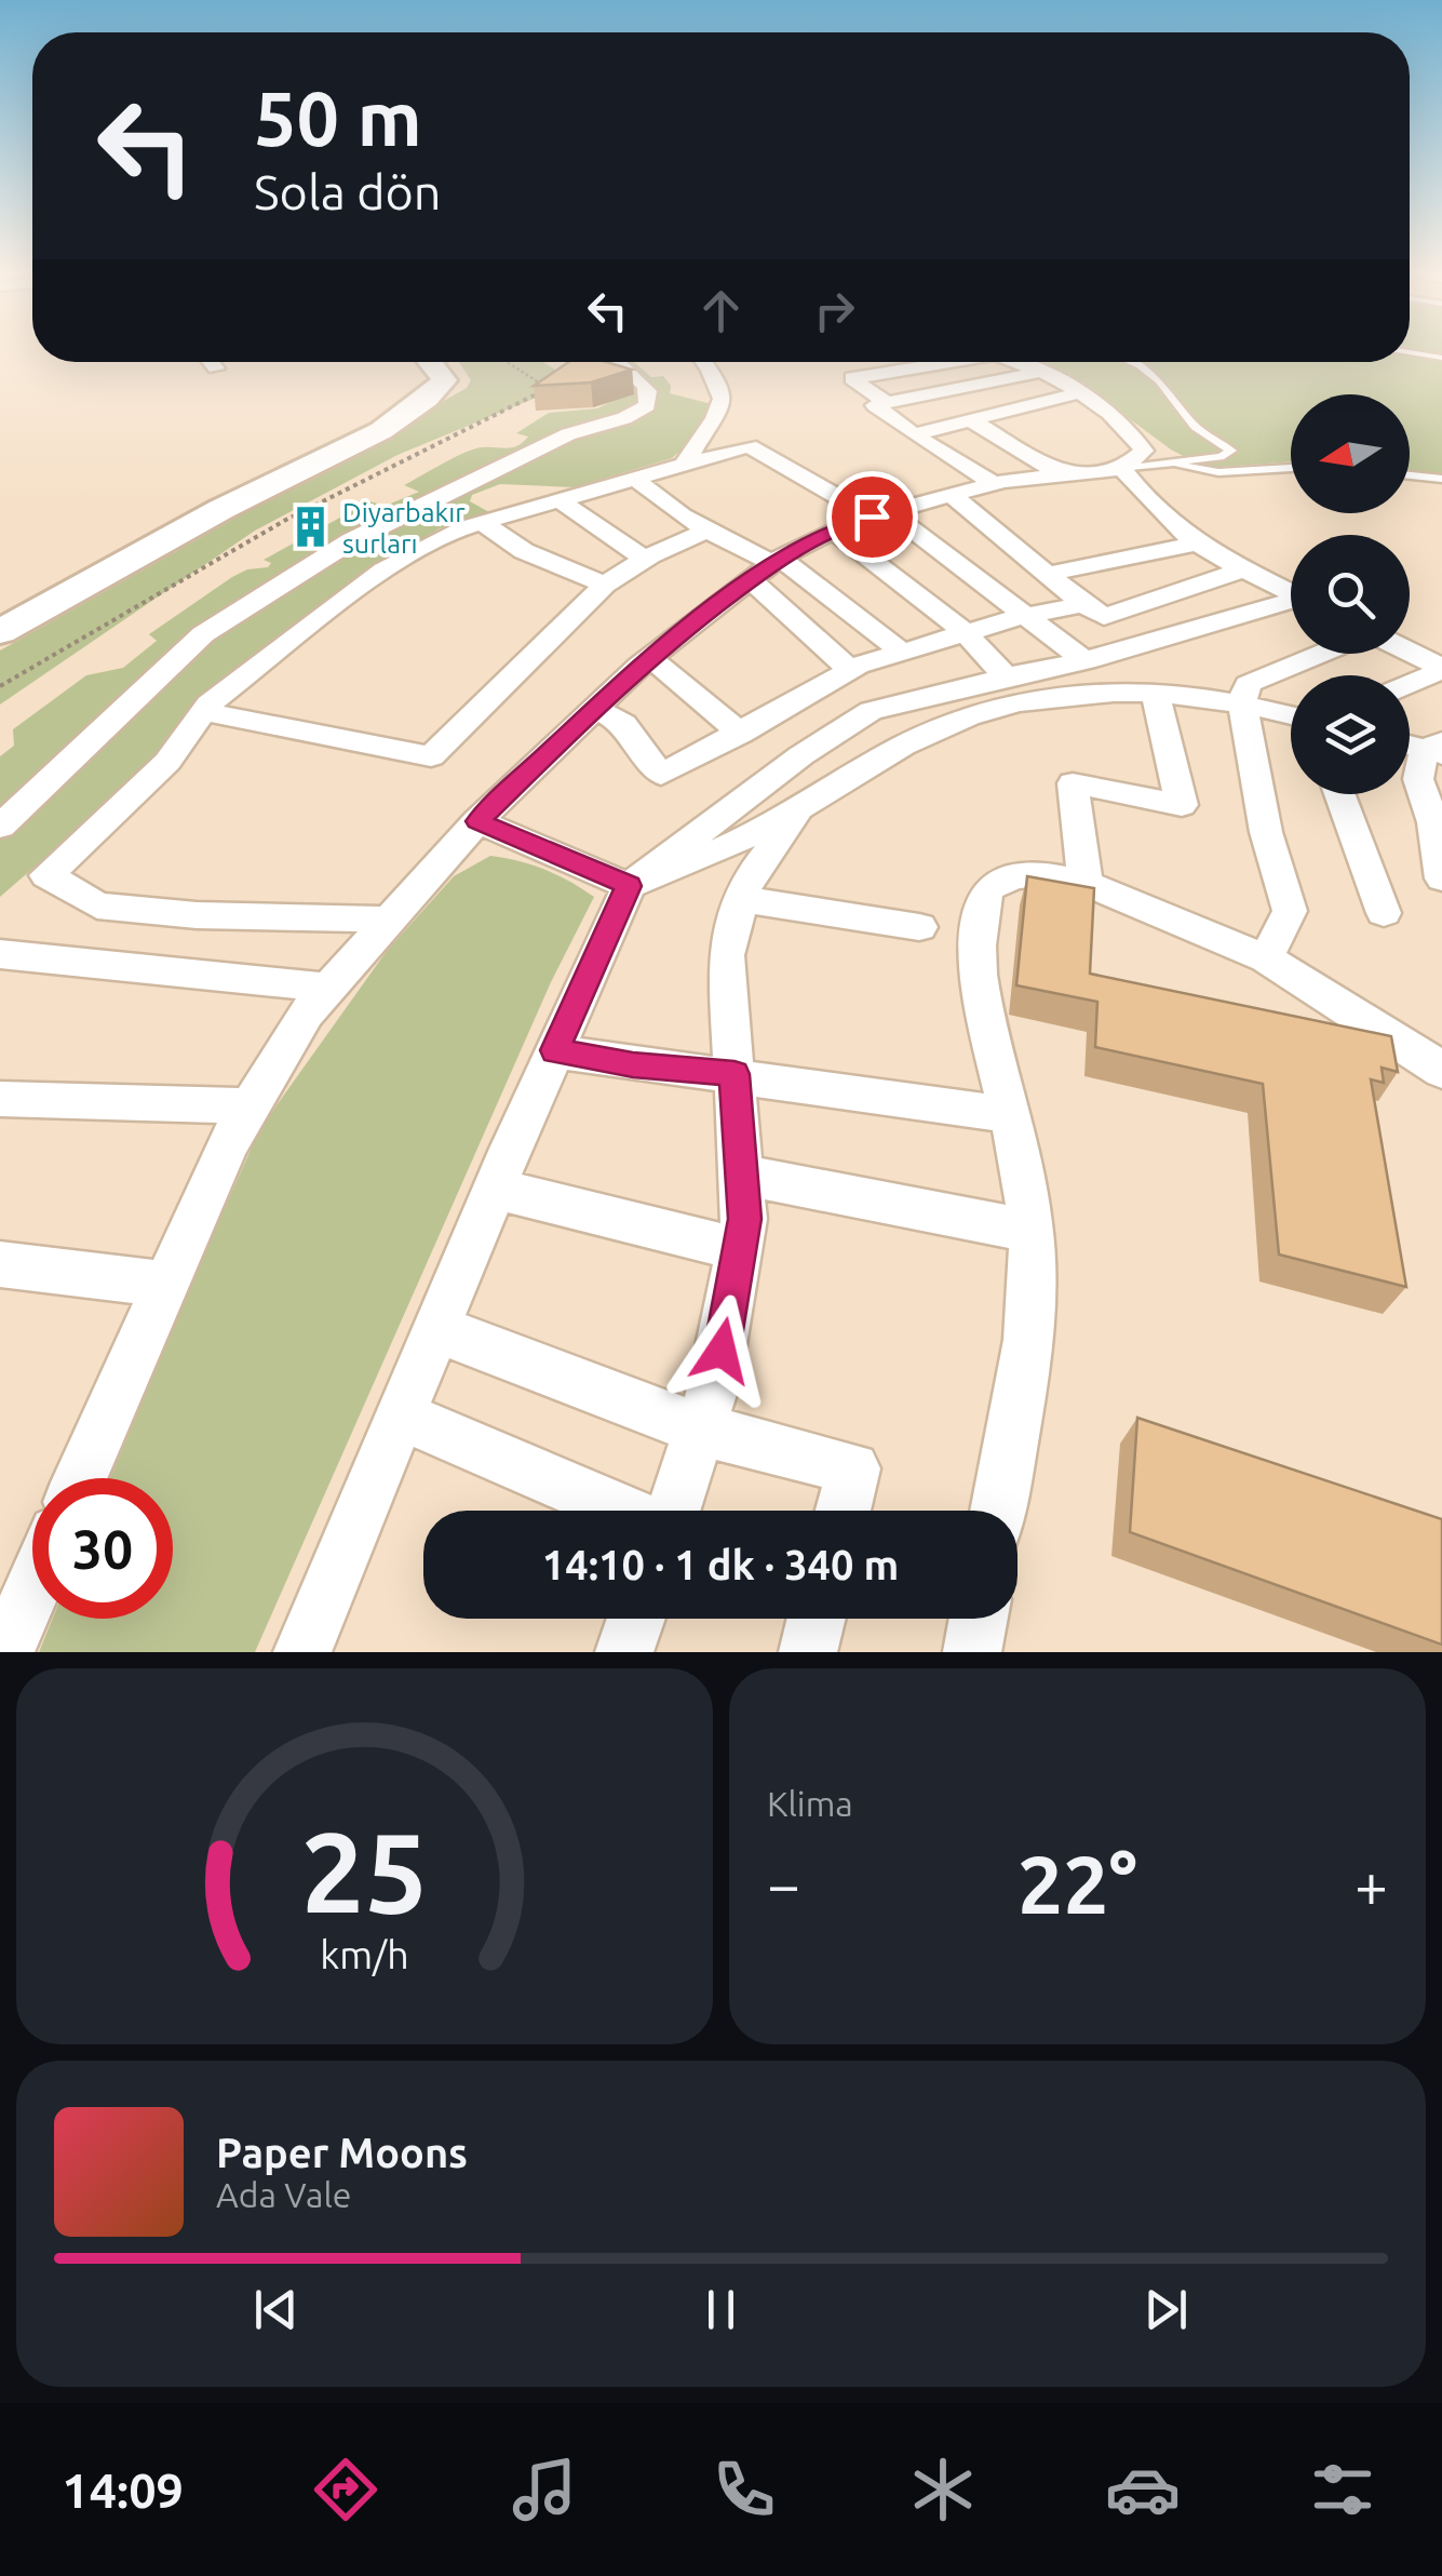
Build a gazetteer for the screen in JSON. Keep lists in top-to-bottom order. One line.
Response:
{"places":{"building":["Diyarbakır surları"]},"north":"left","page":{"turn":["50 m","Sola dön"],"limit":"30","trip":"14:10 · 1 dk · 340 m","tile":"Klima","heat":["−","22°","+"],"song":["Paper Moons","Ada Vale"],"tabs":"14:09","gauge":["25","km/h"]}}
